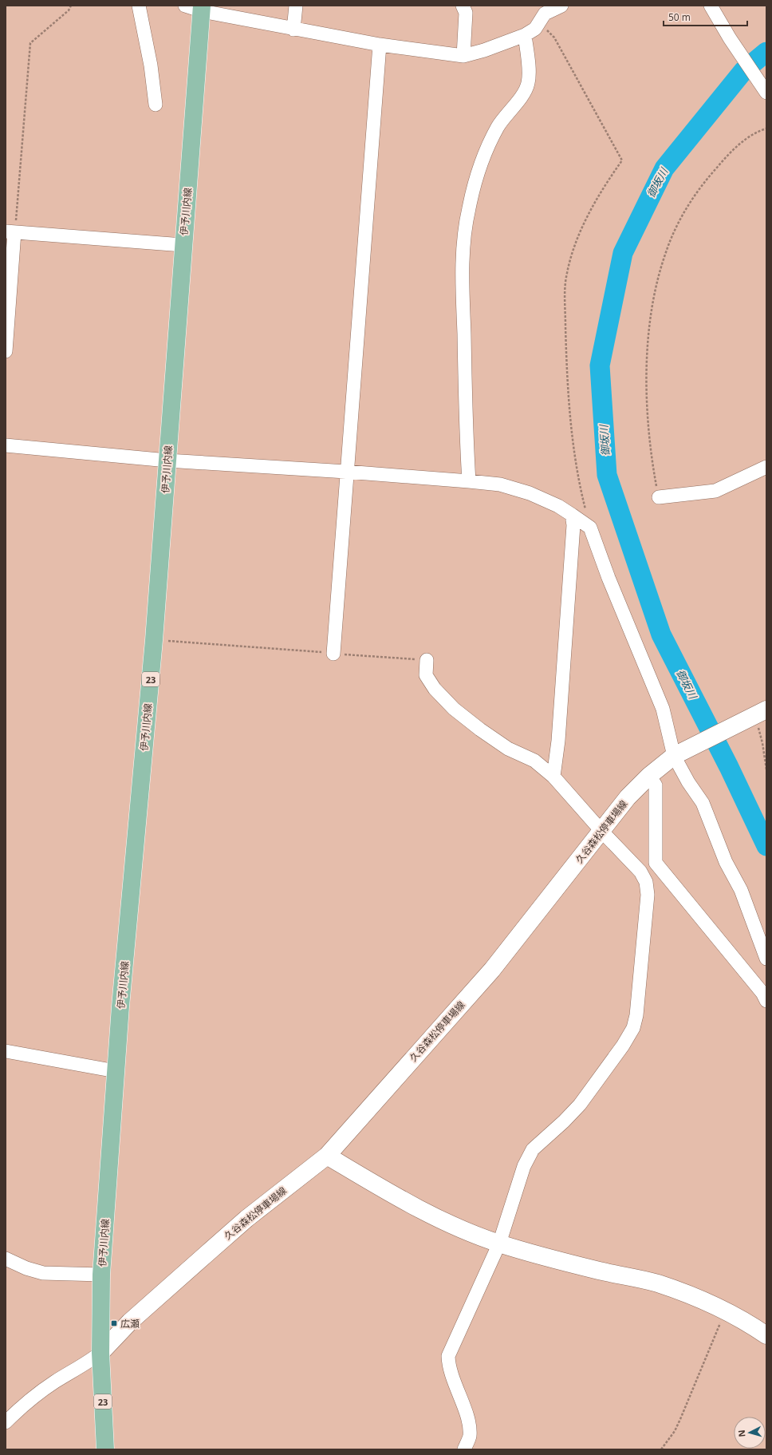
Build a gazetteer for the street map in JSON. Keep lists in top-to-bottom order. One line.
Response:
{"streets":{"main road":["伊予川内線","23","久谷森松停車場線"]},"crossings":[["伊予川内線","久谷森松停車場線"]],"water":["御坂川"],"places":{"transit":["広瀬"]},"scale_bar":"50 m","north":"left"}
